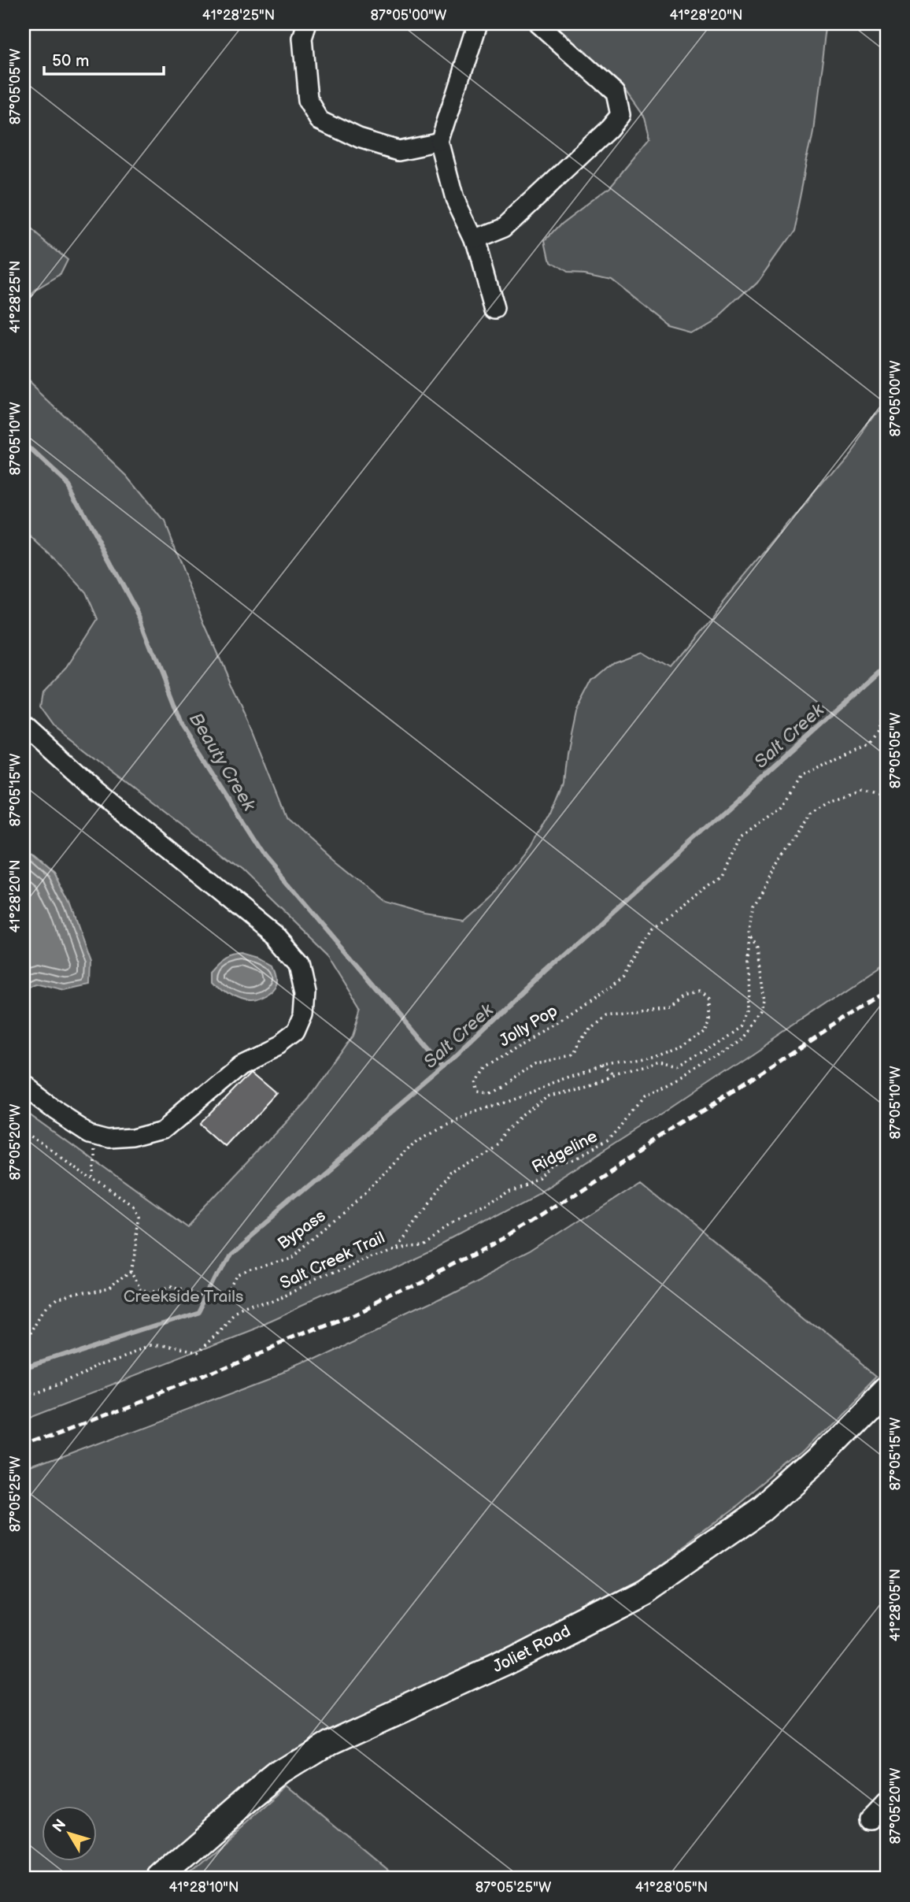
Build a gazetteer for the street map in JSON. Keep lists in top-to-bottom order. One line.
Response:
{"streets":{"main road":["Joliet Road"],"path":["Jolly Pop","Ridgeline","Bypass","Salt Creek Trail"]},"crossings":[["Jolly Pop","Bypass"],["Ridgeline","Salt Creek Trail"]],"water":["Salt Creek","Beauty Creek"],"parks":["Creekside Trails"],"scale_bar":"50 m","north":"top left","coordinates":["41°28'25\"N","87°05'00\"W","41°28'20\"N","87°05'05\"W","87°05'10\"W","87°05'15\"W","87°05'20\"W","87°05'25\"W","41°28'05\"N","41°28'10\"N"]}
